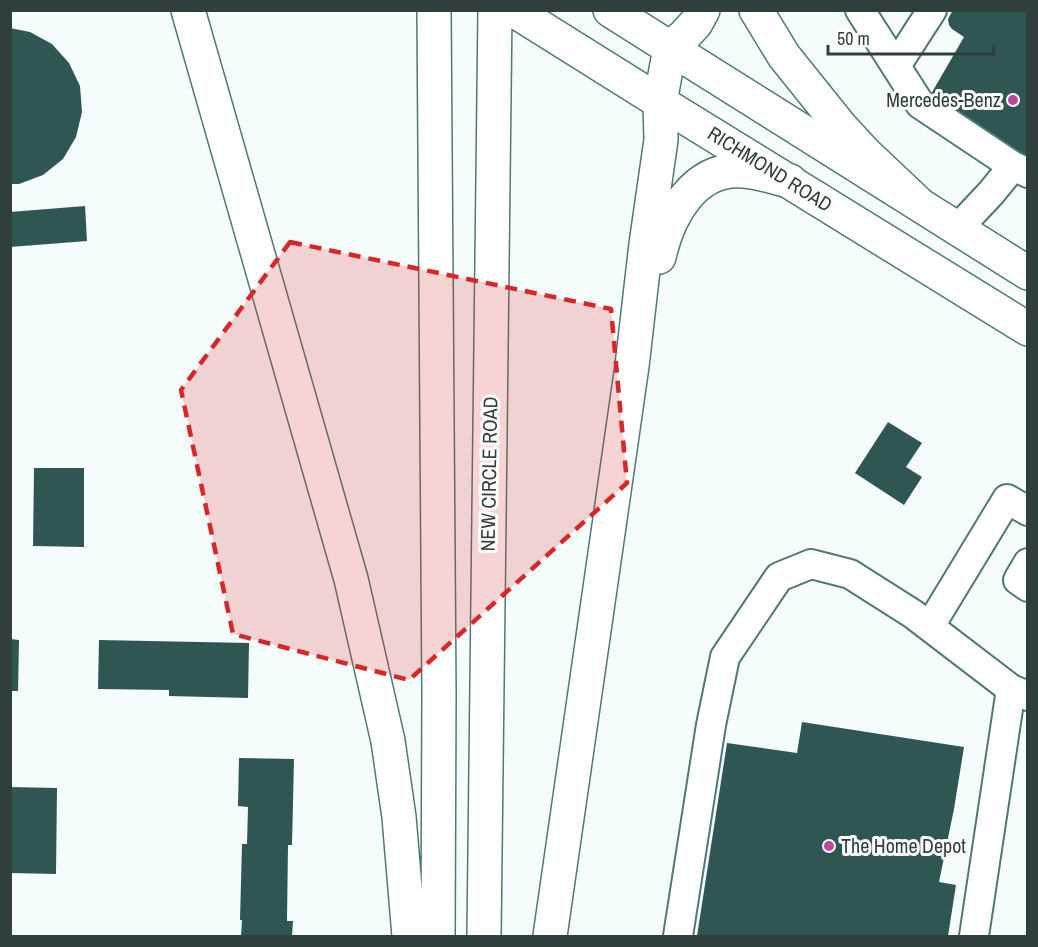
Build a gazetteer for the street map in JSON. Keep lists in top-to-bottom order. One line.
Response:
{"streets":{"main road":["RICHMOND ROAD","NEW CIRCLE ROAD"]},"places":["Mercedes-Benz","The Home Depot"],"scale_bar":"50 m"}
